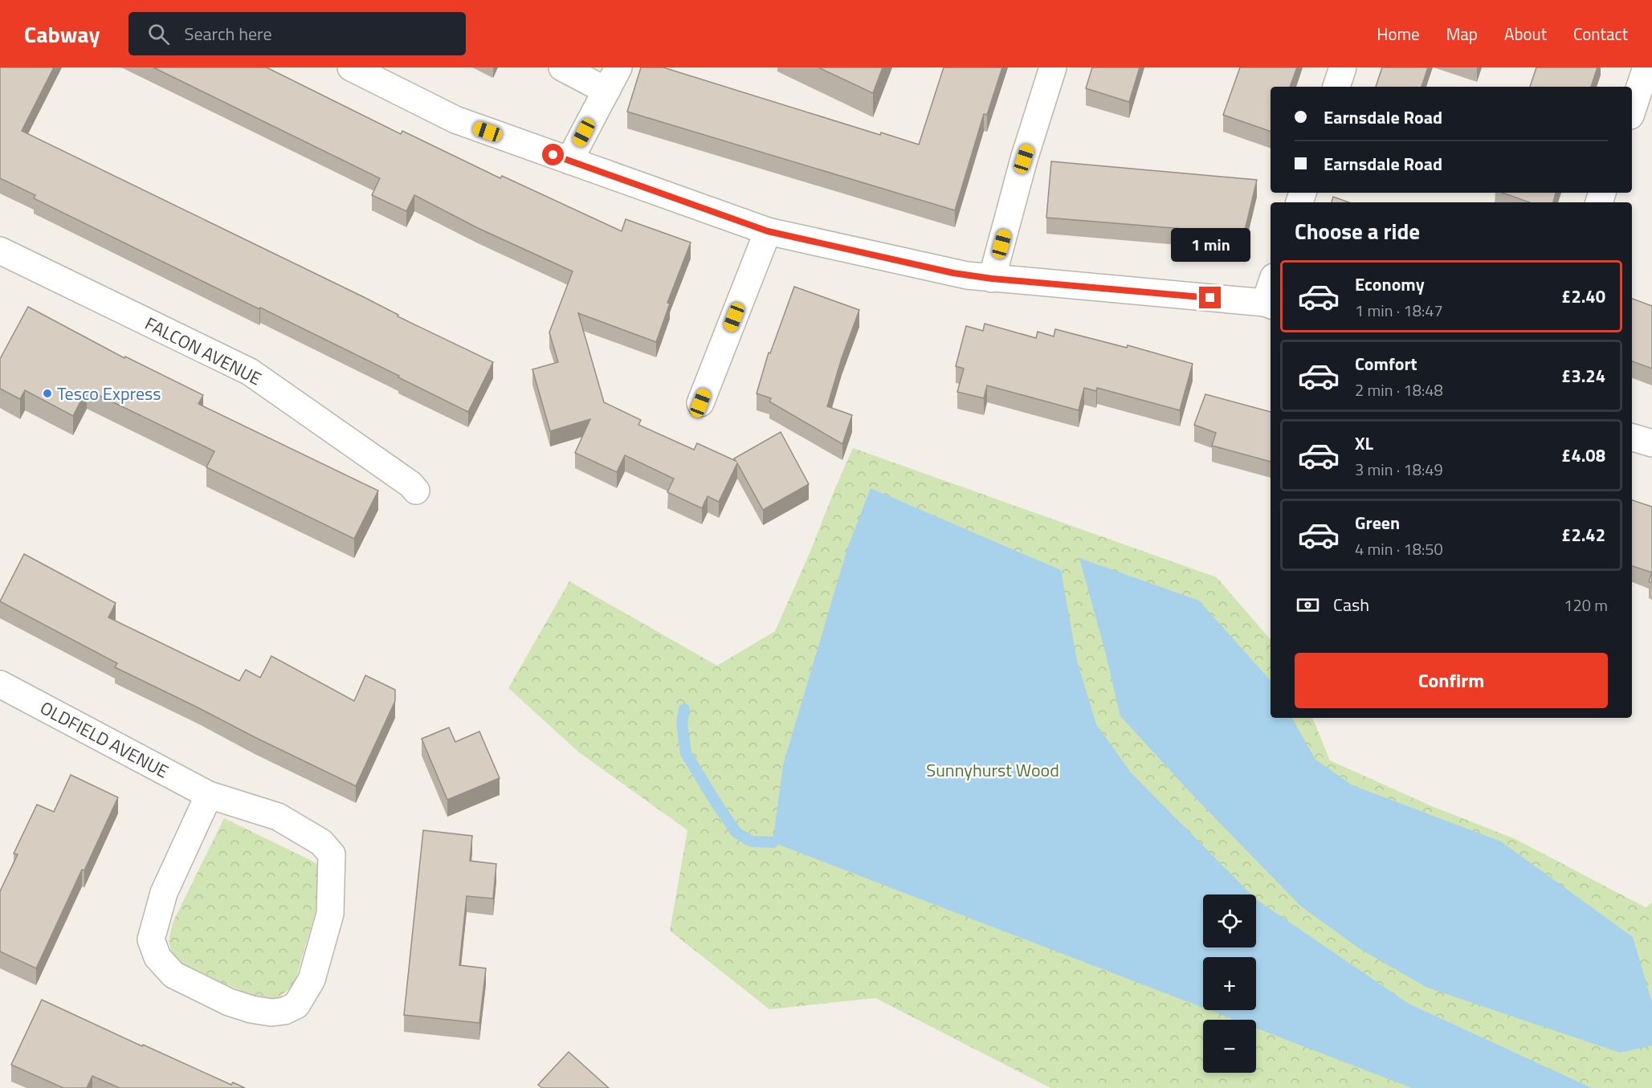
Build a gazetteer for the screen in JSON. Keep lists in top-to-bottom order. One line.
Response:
{"streets":{"street":["FALCON AVENUE","OLDFIELD AVENUE"]},"parks":["Sunnyhurst Wood"],"places":["Tesco Express"],"page":{"header":"Cabway","search":"Search here","nav":["Home","Map","About","Contact"],"banner":["Earnsdale Road","Earnsdale Road"],"heading":"Choose a ride","bubble":"1 min","list":[{"name":"Economy","note":"1 min · 18:47","value":"£2.40"},{"name":"Comfort","note":"2 min · 18:48","value":"£3.24"},{"name":"XL","note":"3 min · 18:49","value":"£4.08"},{"name":"Green","note":"4 min · 18:50","value":"£2.42"}],"pay":["Cash","120 m"],"buttons":"Confirm","map_buttons":["+","−"]}}
